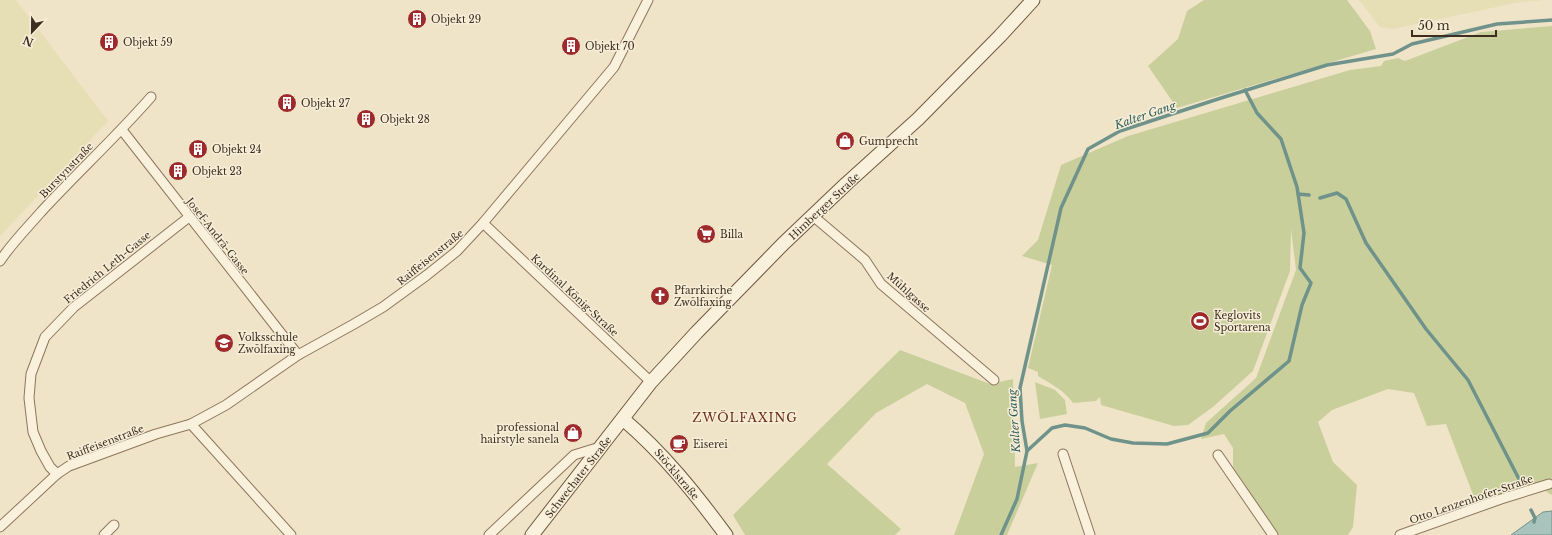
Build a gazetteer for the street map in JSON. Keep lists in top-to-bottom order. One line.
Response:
{"streets":{"main road":["Himberger Straße","Stöcklstraße","Schwechater Straße"],"street":["Burstynstraße","Josef-Andrä-Gasse","Raiffeisenstraße","Friedrich Leth-Gasse","Mühlgasse","Kardinal König-Straße","Otto Lenzenhofer-Straße"]},"crossings":[["Burstynstraße","Josef-Andrä-Gasse"],["Himberger Straße","Mühlgasse"],["Himberger Straße","Kardinal König-Straße"],["Himberger Straße","Stöcklstraße"],["Himberger Straße","Schwechater Straße"],["Josef-Andrä-Gasse","Raiffeisenstraße"],["Josef-Andrä-Gasse","Friedrich Leth-Gasse"],["Raiffeisenstraße","Friedrich Leth-Gasse"],["Raiffeisenstraße","Kardinal König-Straße"],["Stöcklstraße","Schwechater Straße"]],"districts":["ZWÖLFAXING"],"water":["Kalter Gang"],"places":{"building":["Objekt 29","Objekt 59","Objekt 70","Objekt 27","Objekt 28","Objekt 24","Objekt 23"],"shop":["Gumprecht","professional hairstyle sanela"],"supermarket":["Billa"],"church":["Pfarrkirche Zwölfaxing"],"sports":["Keglovits Sportarena"],"school or university":["Volksschule Zwölfaxing"],"cafe":["Eiserei"]},"scale_bar":"50 m","north":"bottom"}
